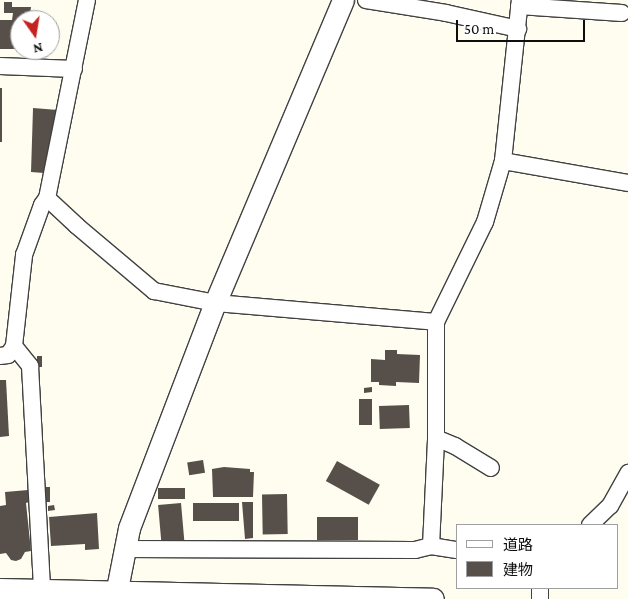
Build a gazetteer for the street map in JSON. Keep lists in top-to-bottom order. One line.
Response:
{"legend":["道路","建物"],"scale_bar":"50 m","north":"bottom"}
